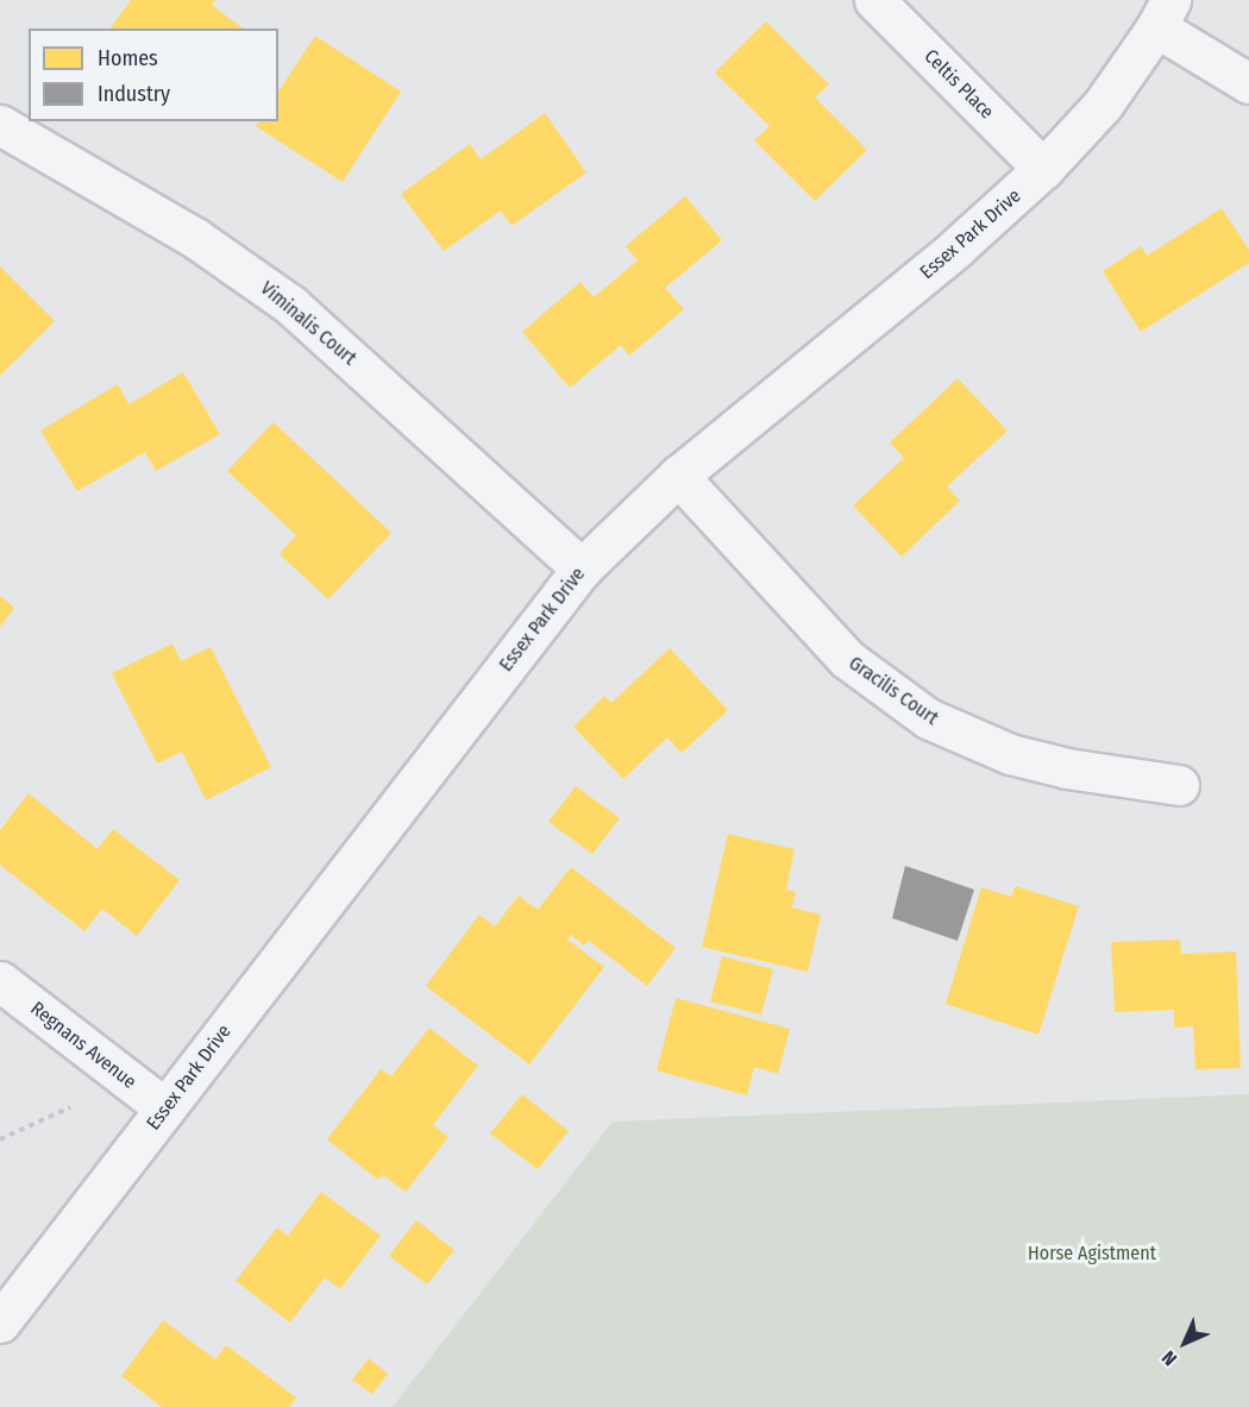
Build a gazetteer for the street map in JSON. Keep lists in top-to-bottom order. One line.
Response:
{"streets":{"street":["Celtis Place","Essex Park Drive","Viminalis Court","Gracilis Court","Regnans Avenue"]},"crossings":[["Celtis Place","Essex Park Drive"],["Essex Park Drive","Viminalis Court"],["Essex Park Drive","Gracilis Court"],["Essex Park Drive","Regnans Avenue"]],"parks":["Horse Agistment"],"legend":["Homes","Industry"],"north":"bottom left"}
